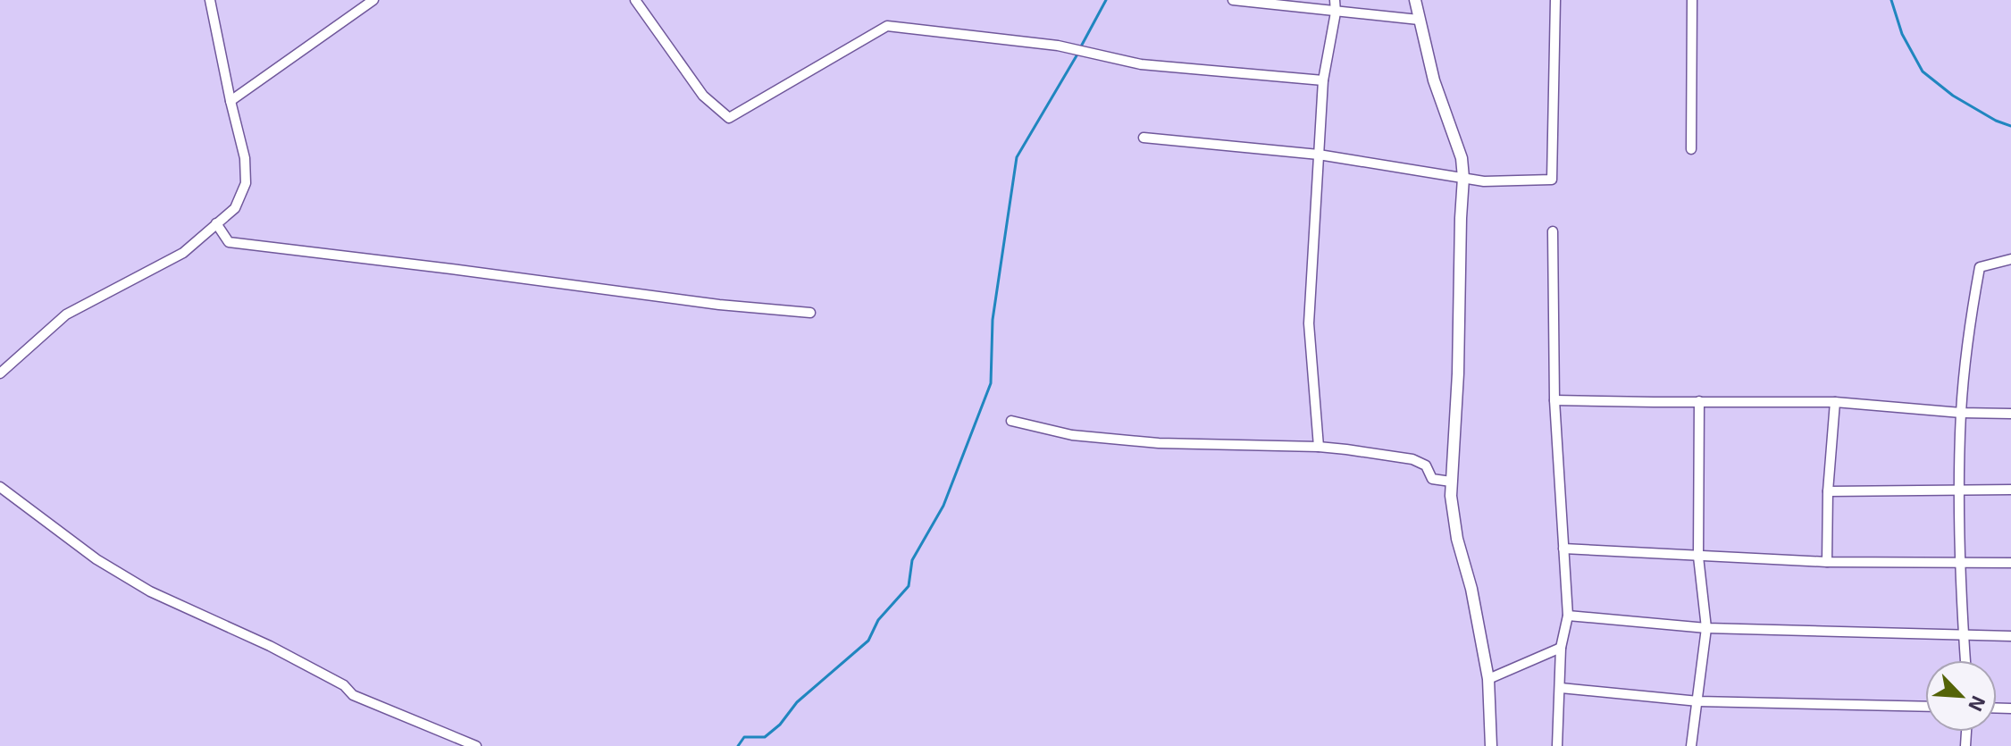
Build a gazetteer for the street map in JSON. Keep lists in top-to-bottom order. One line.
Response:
{"north":"bottom right"}
